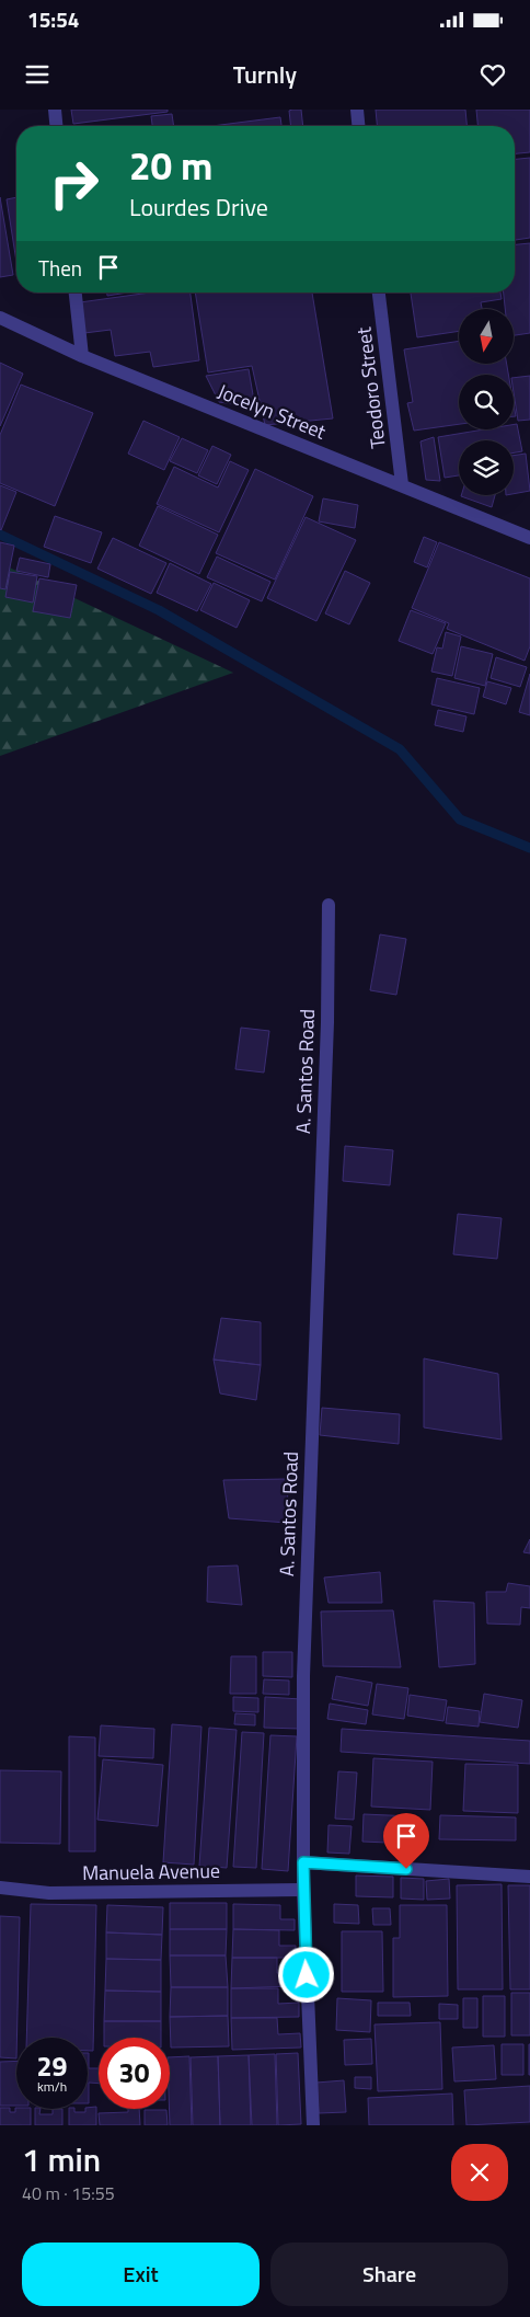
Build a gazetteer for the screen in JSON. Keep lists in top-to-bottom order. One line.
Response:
{"streets":{"street":["Teodoro Street","Jocelyn Street","A. Santos Road","Manuela Avenue"]},"crossings":[["Teodoro Street","Jocelyn Street"],["A. Santos Road","Manuela Avenue"]],"north":"bottom","page":{"status":"15:54","header":"Turnly","turn":["20 m","Lourdes Drive"],"then":"Then","speed":"29 km/h","limit":"30","heading":["1 min","40 m · 15:55"],"buttons":["Exit","Share"]}}
